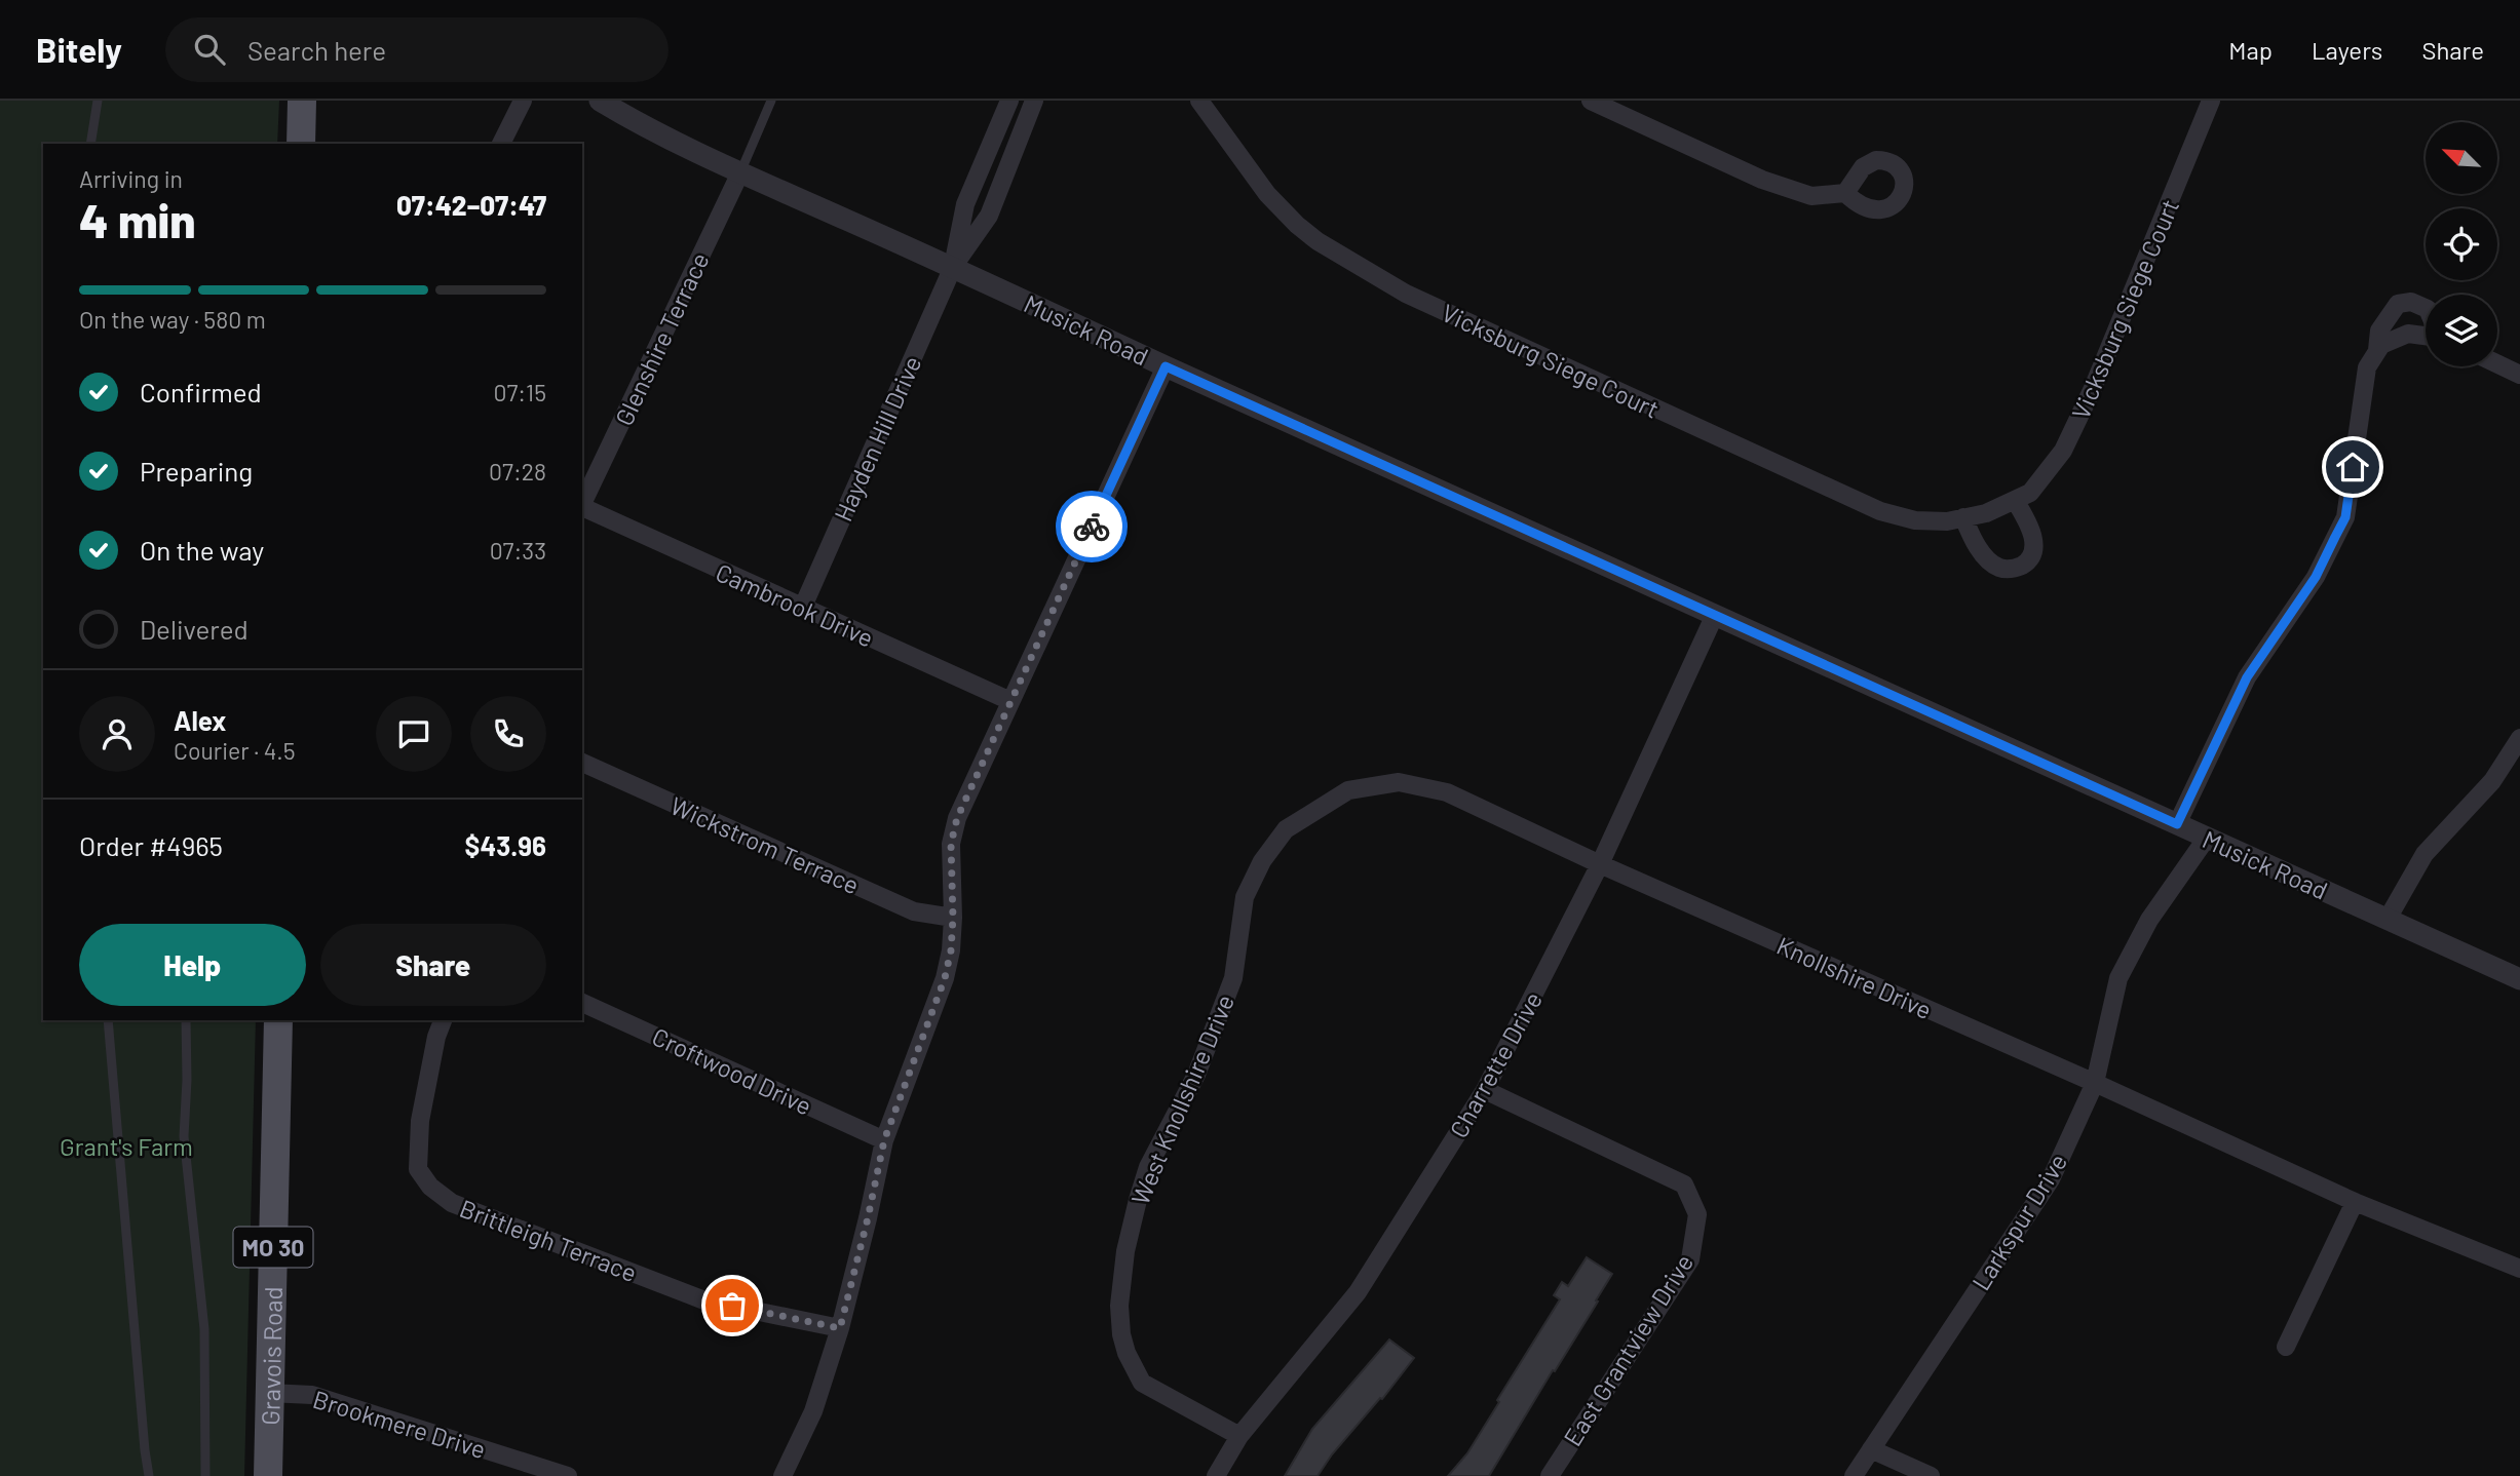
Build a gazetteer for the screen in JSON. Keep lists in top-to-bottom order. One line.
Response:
{"streets":{"main road":["MO 30","Gravois Road"],"street":["Vicksburg Siege Court","Musick Road","Glenshire Terrace","Hayden Hill Drive","Cambrook Drive","Wickstrom Terrace","Knollshire Drive","Charrette Drive","Croftwood Drive","West Knollshire Drive","Larkspur Drive","Brittleigh Terrace","East Grantview Drive","Brookmere Drive"]},"crossings":[["Musick Road","Glenshire Terrace"],["Musick Road","Hayden Hill Drive"],["Musick Road","Charrette Drive"],["Musick Road","Larkspur Drive"],["Hayden Hill Drive","Cambrook Drive"],["Knollshire Drive","Charrette Drive"],["Knollshire Drive","West Knollshire Drive"],["Knollshire Drive","Larkspur Drive"],["Charrette Drive","West Knollshire Drive"],["Charrette Drive","East Grantview Drive"],["Gravois Road","Brookmere Drive"]],"parks":["Grant's Farm"],"north":"top left","page":{"header":"Bitely","search":"Search here","nav":["Map","Layers","Share"],"heading":["4 min","Arriving in","07:42–07:47"],"panel":["Alex","Courier · 4.5","Order #4965","$43.96"],"bar":"On the way · 580 m","list":[["Confirmed","07:15"],["Preparing","07:28"],["On the way","07:33"],"Delivered"],"buttons":["Help","Share"]}}
